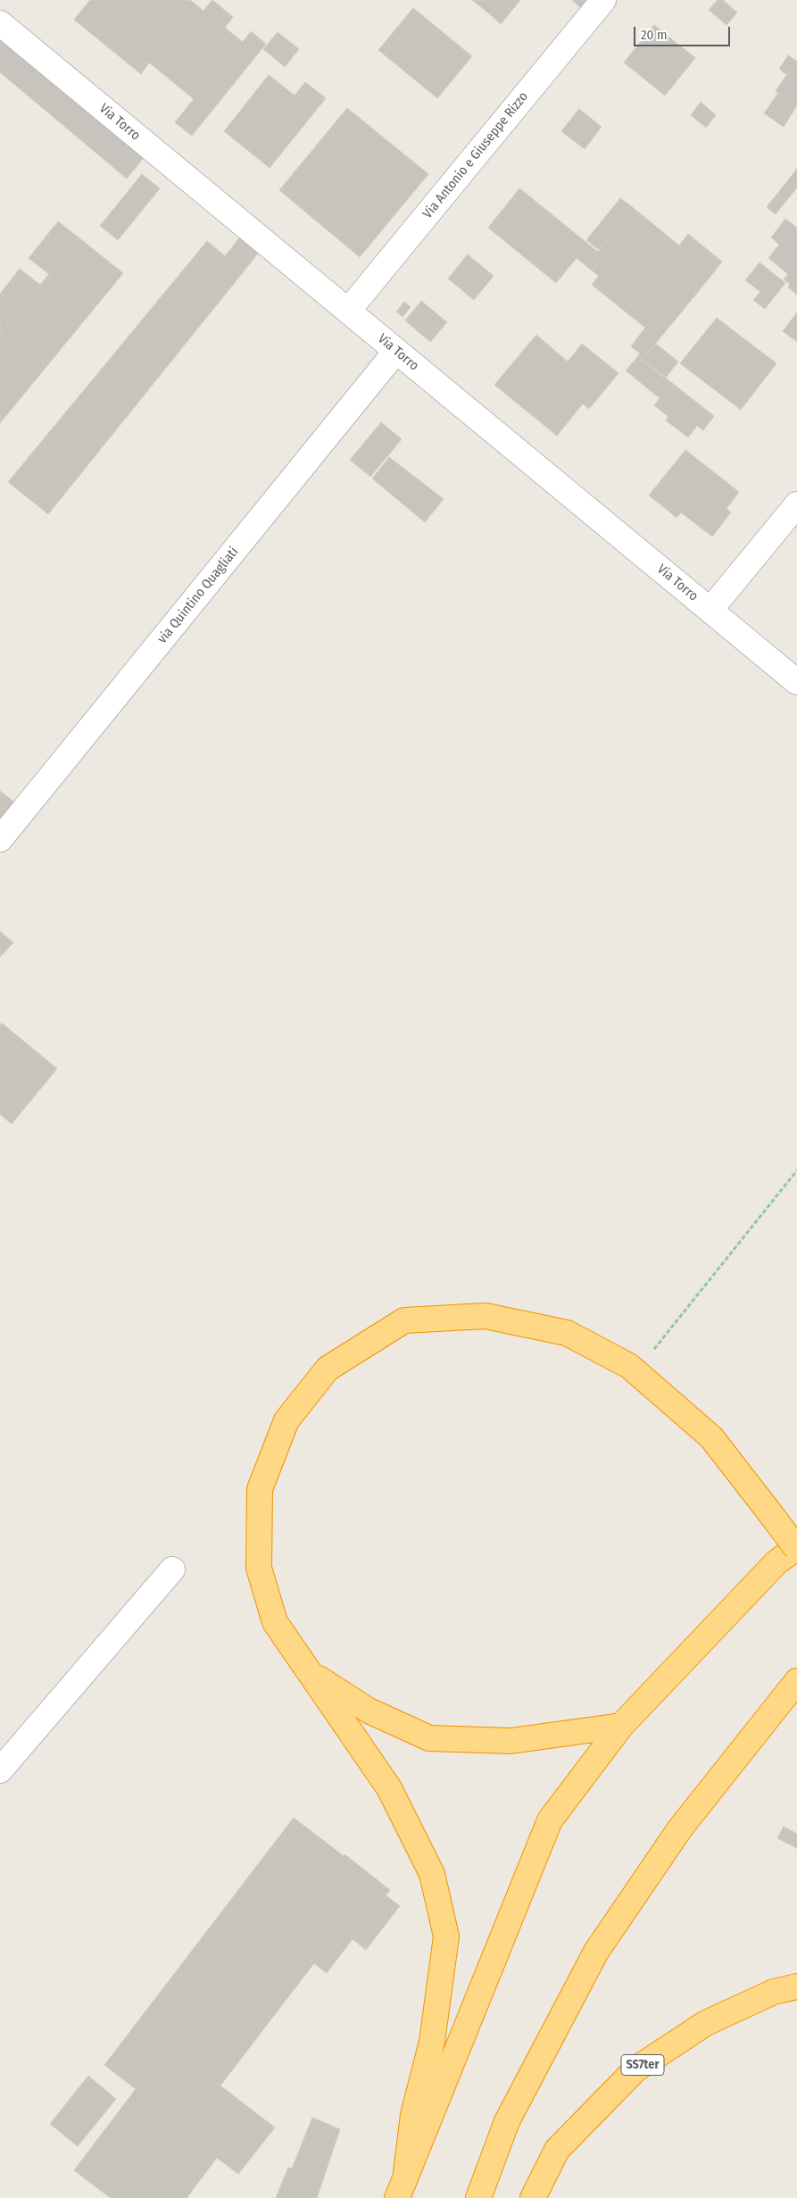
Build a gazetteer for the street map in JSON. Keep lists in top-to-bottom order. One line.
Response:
{"streets":{"highway":["SS7ter"],"street":["Via Torro","Via Antonio e Giuseppe Rizzo","via Quintino Quagliati"]},"crossings":[["Via Torro","Via Antonio e Giuseppe Rizzo"],["Via Torro","via Quintino Quagliati"]],"scale_bar":"20 m"}
